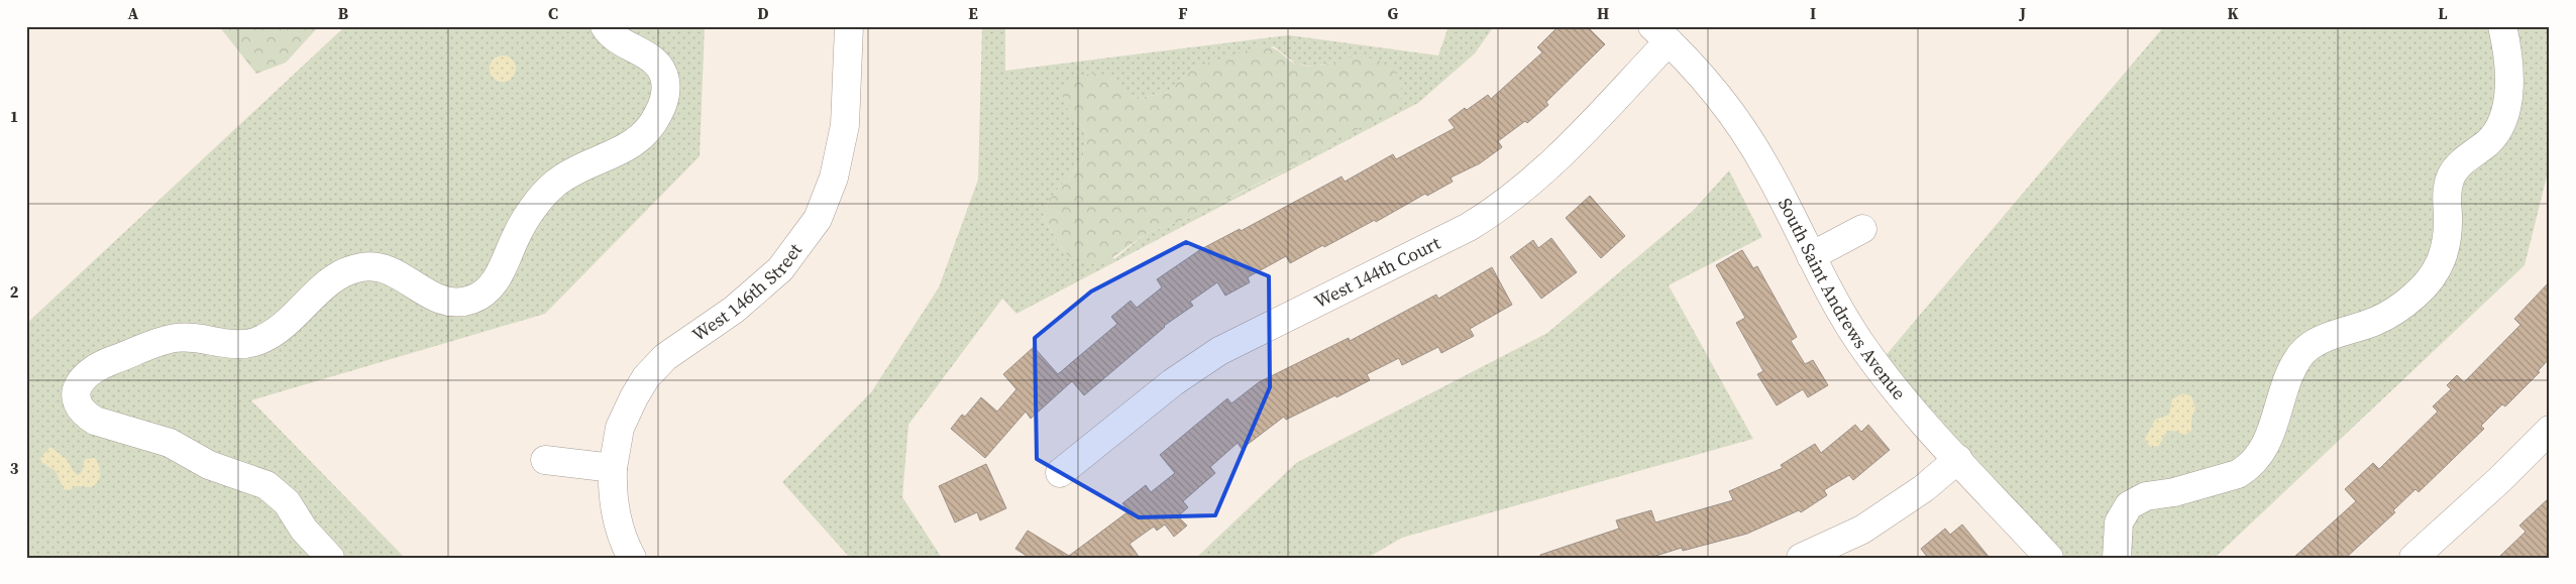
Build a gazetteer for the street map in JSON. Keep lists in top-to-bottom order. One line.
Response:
{"streets":{"street":["West 144th Court","West 146th Street","South Saint Andrews Avenue"]},"crossings":[["West 144th Court","South Saint Andrews Avenue"]],"grid":{"columns":["A","B","C","D","E","F","G","H","I","J","K","L"],"rows":["1","2","3"]}}
